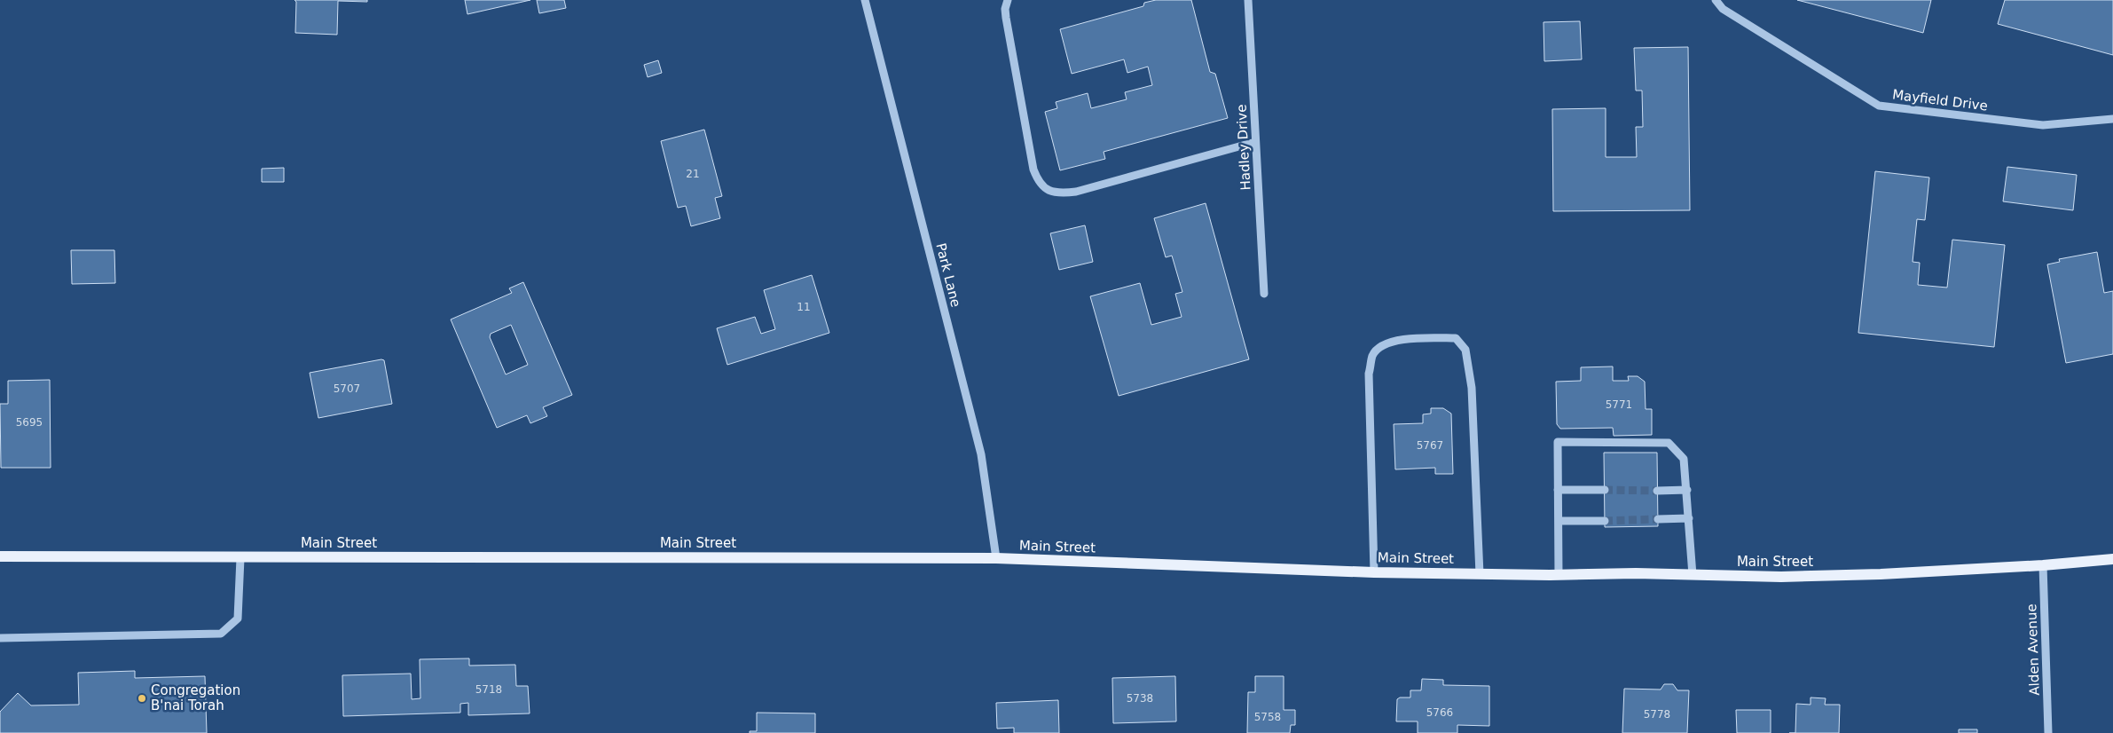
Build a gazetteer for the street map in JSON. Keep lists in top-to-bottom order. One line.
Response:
{"streets":{"main road":["Main Street"],"street":["Mayfield Drive","Hadley Drive","Park Lane","Alden Avenue"]},"crossings":[["Park Lane","Main Street"],["Main Street","Alden Avenue"]],"places":["Congregation B'nai Torah"],"house_numbers":["21","11","5707","5771","5695","5767","5718","5738","5766","5778","5758"]}
